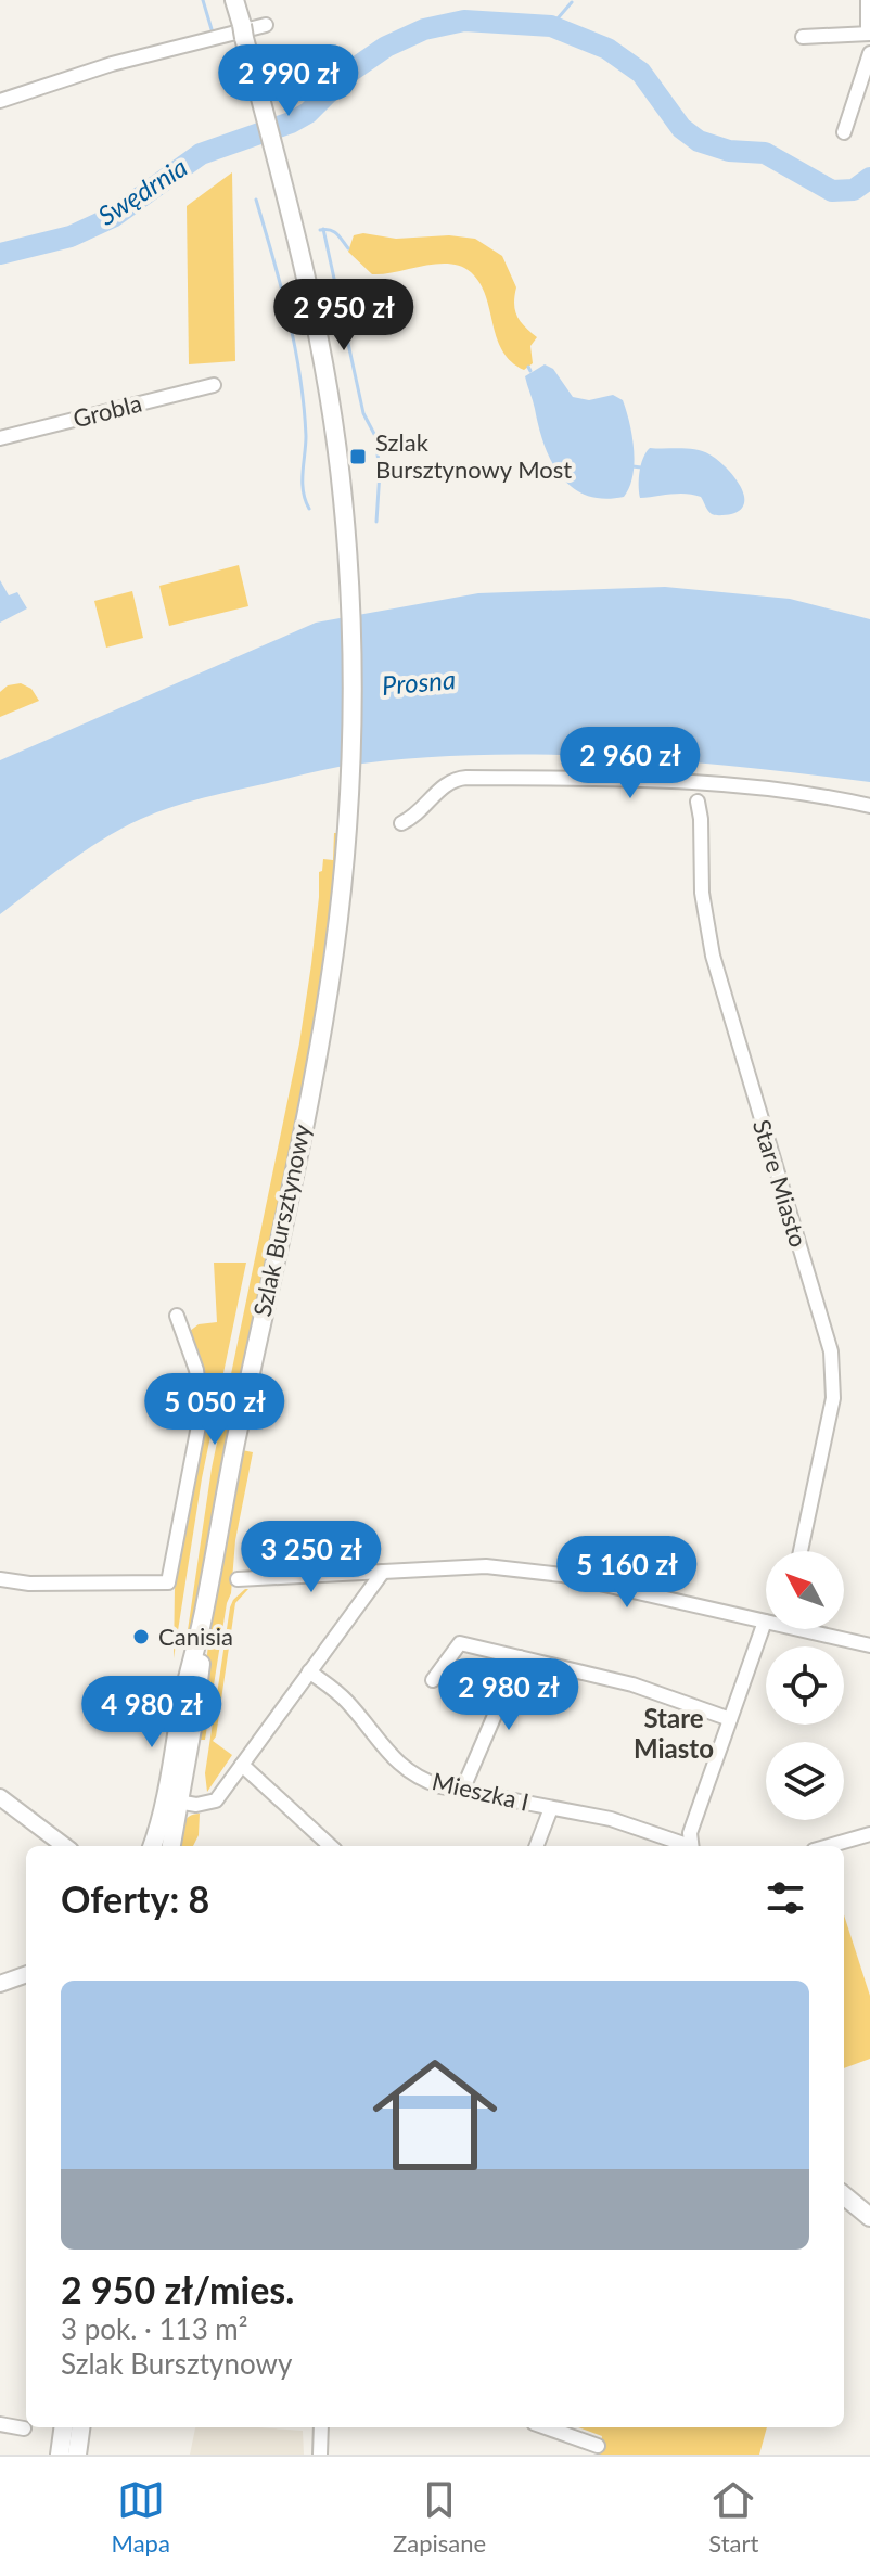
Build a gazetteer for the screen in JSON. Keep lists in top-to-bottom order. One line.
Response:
{"streets":{"main road":["Szlak Bursztynowy"],"street":["Grobla","Stare Miasto","Mieszka I"]},"districts":["Stare Miasto"],"water":["Swędrnia","Prosna"],"places":{"transit":["Szlak Bursztynowy Most"],"other":["Canisia"]},"north":"top left","page":{"price":["2 990 zł","2 950 zł","2 960 zł","5 050 zł","3 250 zł","5 160 zł","2 980 zł","4 980 zł"],"heading":"Oferty: 8","list":[{"name":"2 950 zł/mies.","note":"3 pok. · 113 m² · Szlak Bursztynowy"}],"tabs":["Mapa","Zapisane","Start"]}}
